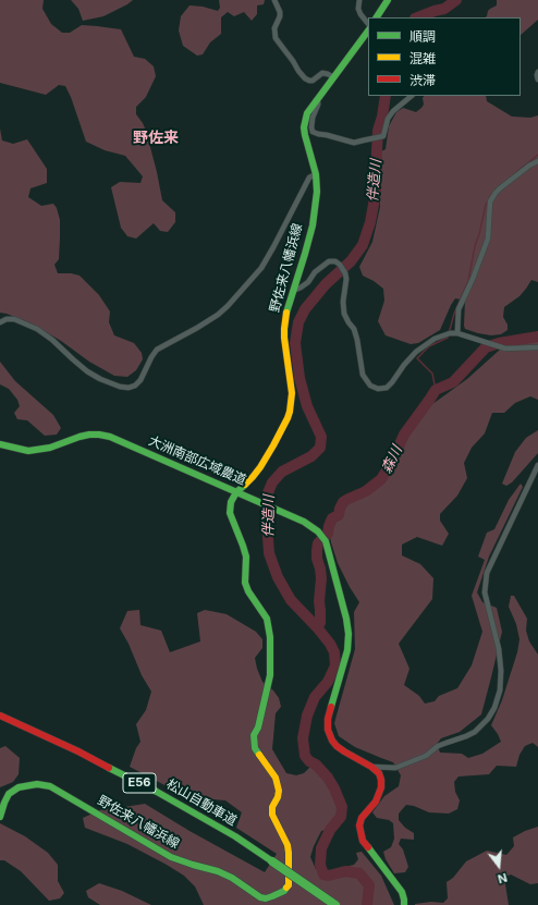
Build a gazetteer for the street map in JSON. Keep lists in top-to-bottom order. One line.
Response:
{"streets":{"main road":["野佐来八幡浜線","大洲南部広域農道","E56","松山自動車道"]},"crossings":[["野佐来八幡浜線","大洲南部広域農道"]],"districts":["野佐来"],"water":["伴造川","森川"],"legend":["順調","混雑","渋滞"],"north":"bottom"}
